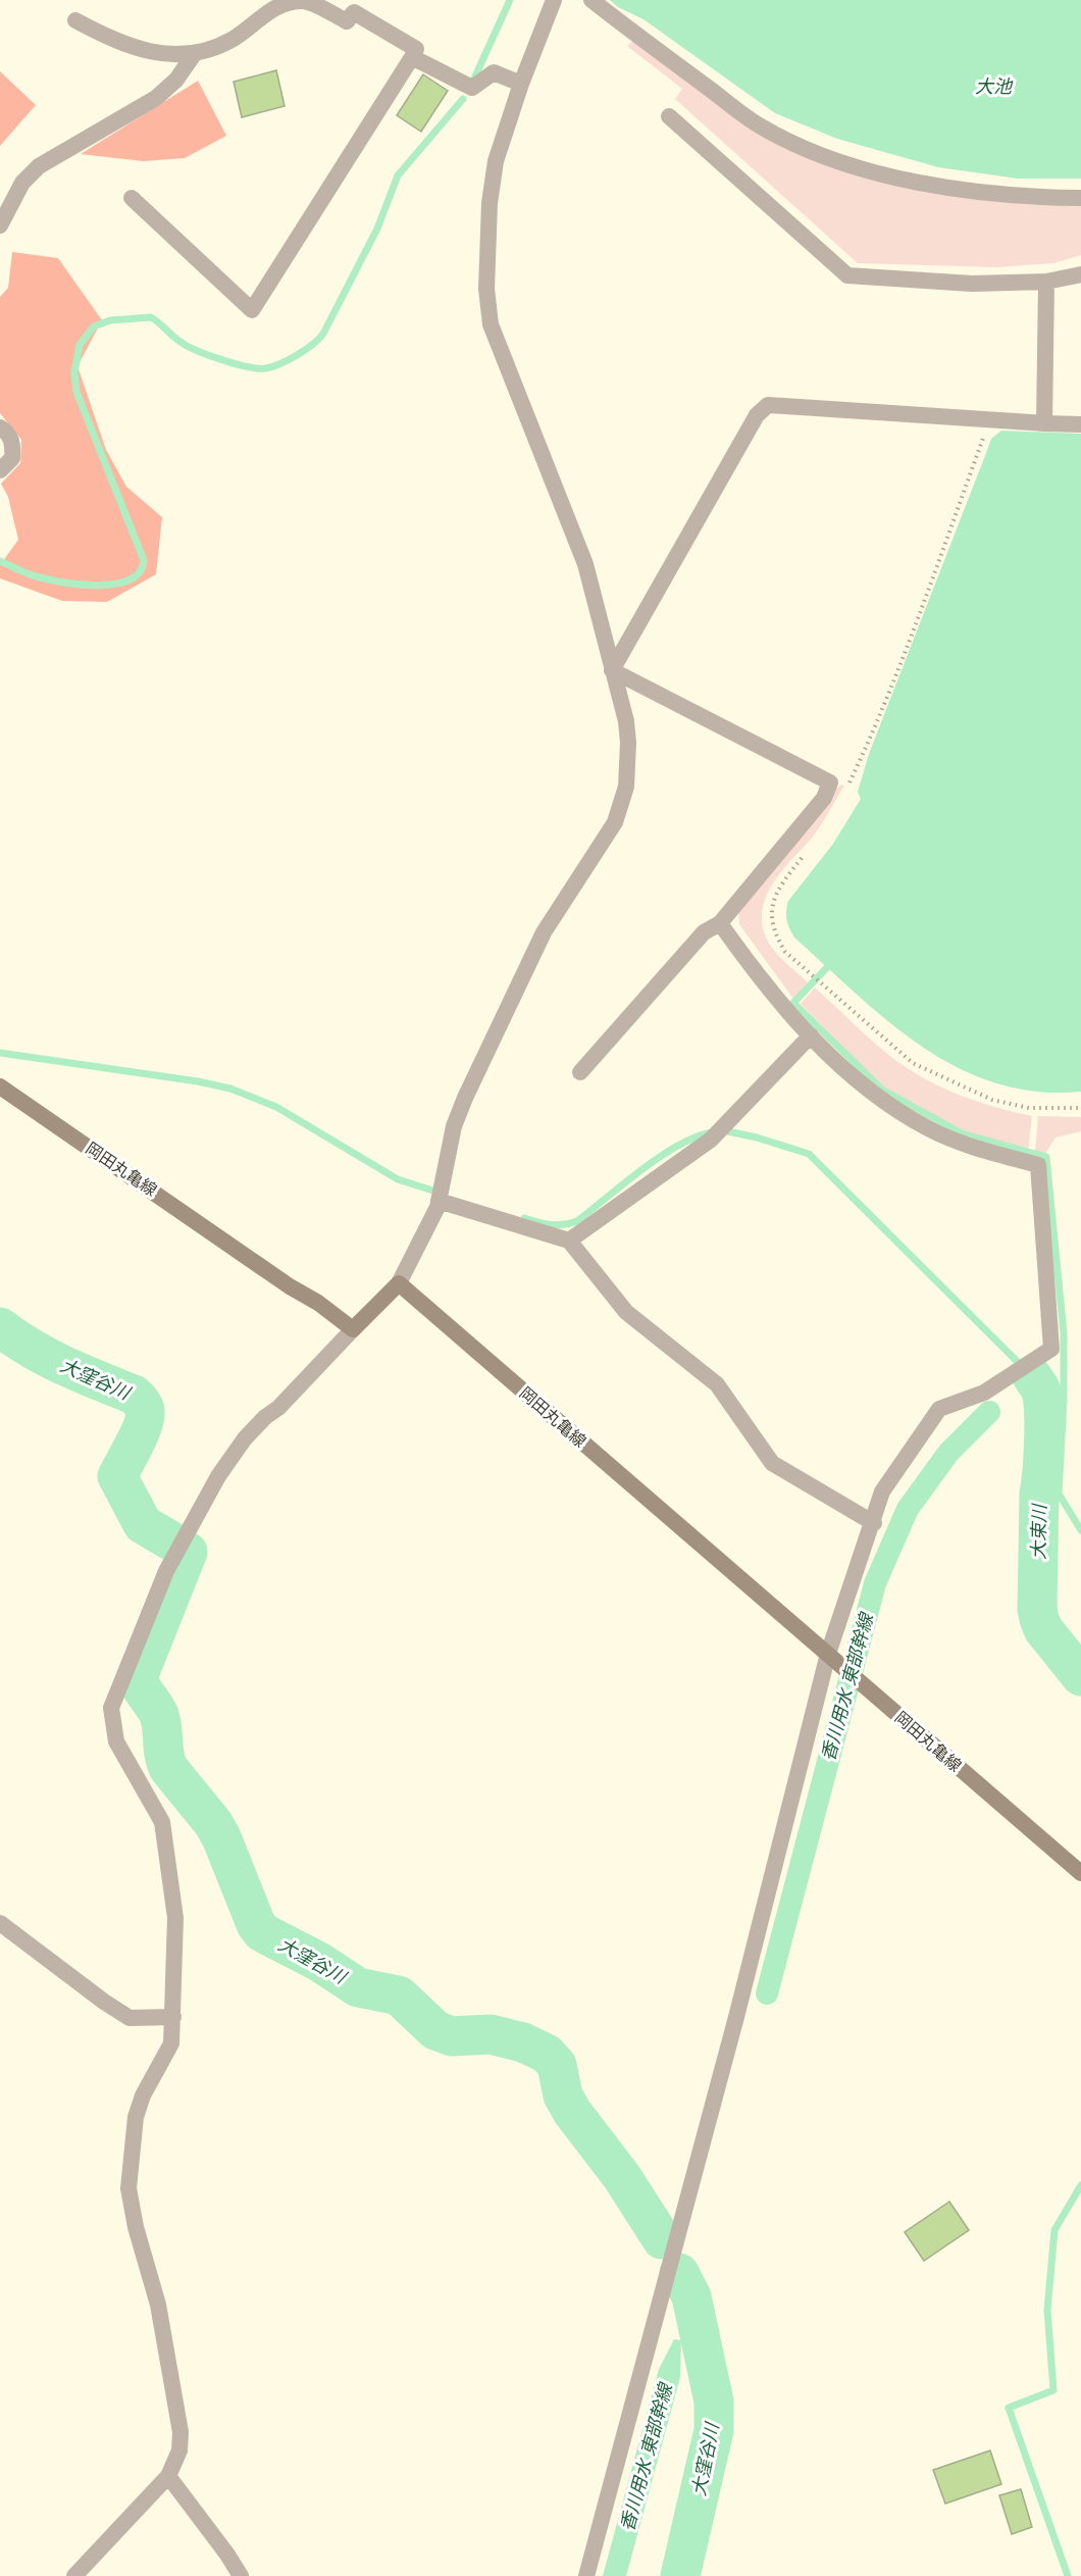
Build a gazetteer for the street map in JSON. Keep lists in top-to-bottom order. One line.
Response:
{"streets":{"main road":["岡田丸亀線"]},"water":["大池","大窪谷川","大束川","香川用水 東部幹線"]}
